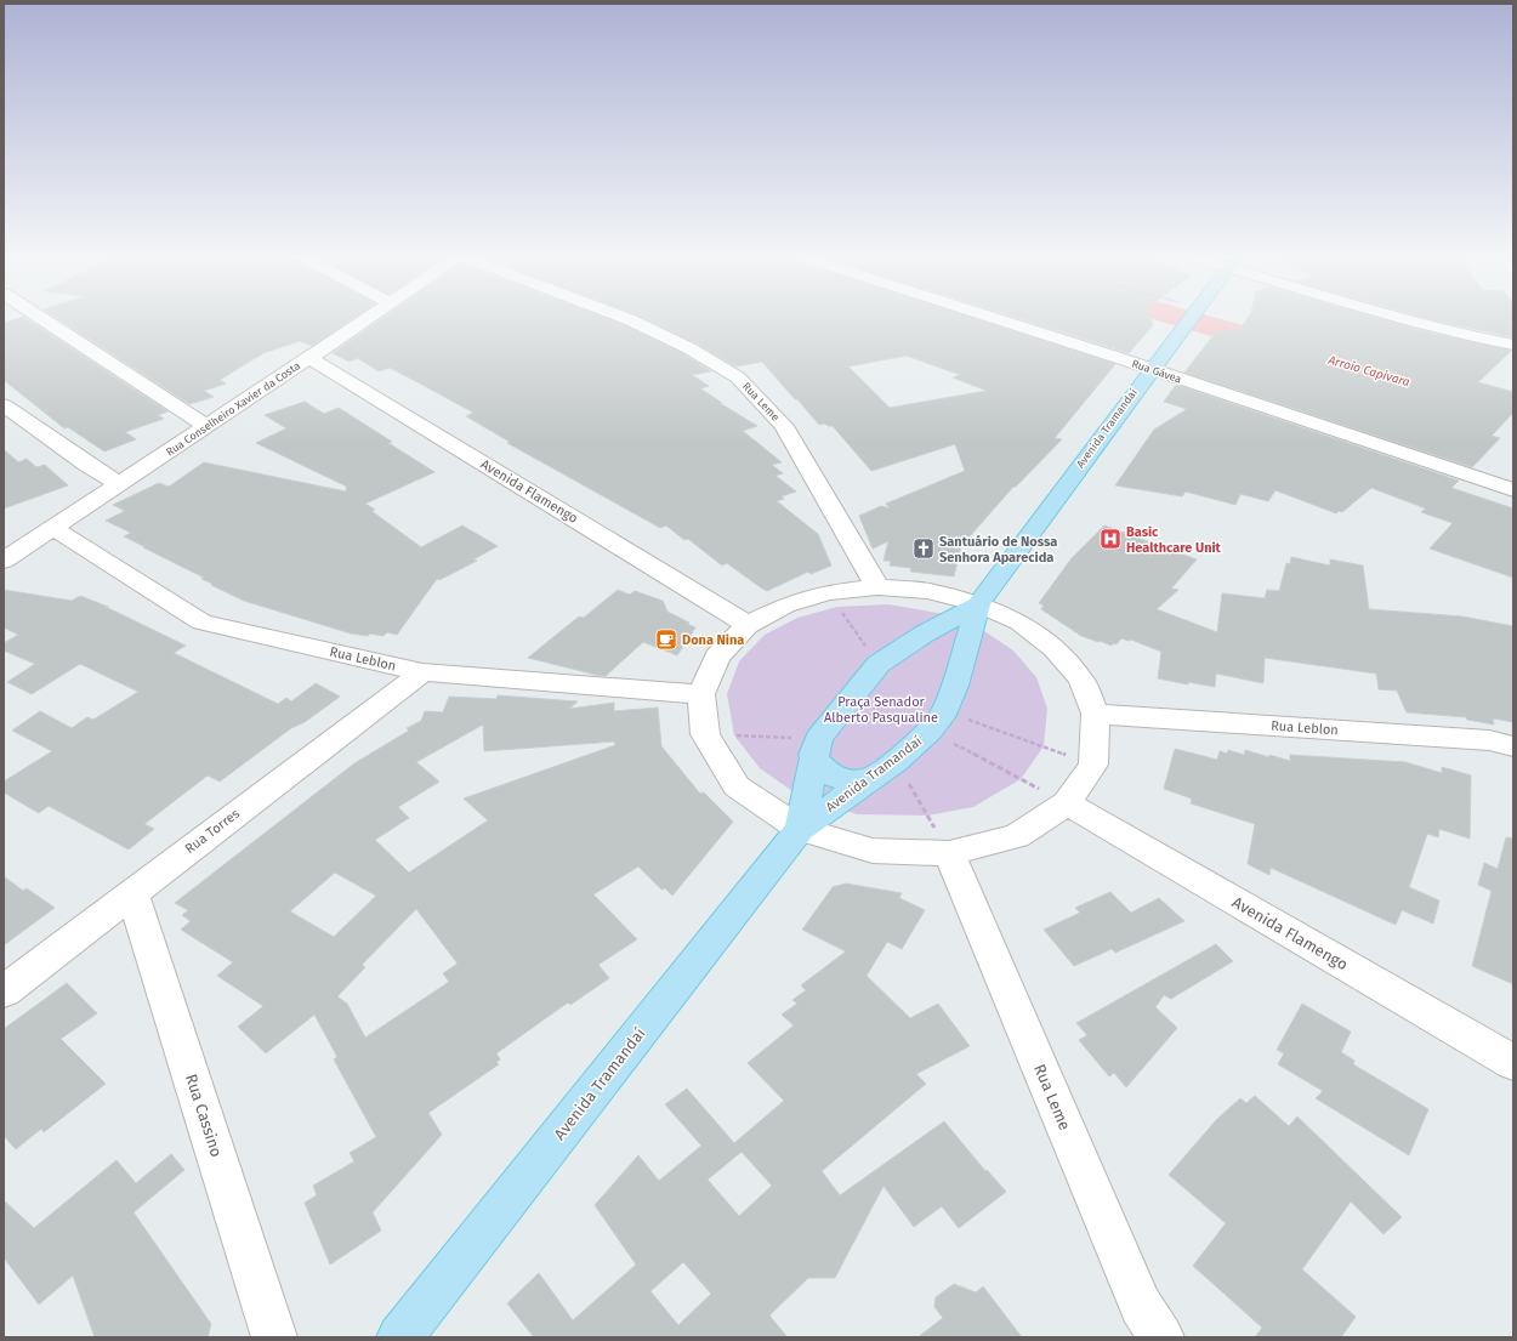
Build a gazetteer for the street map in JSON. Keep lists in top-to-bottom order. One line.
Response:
{"streets":{"main road":["Avenida Tramandaí"],"street":["Rua Gávea","Rua Leme","Rua Conselheiro Xavier da Costa","Avenida Flamengo","Rua Leblon","Rua Torres","Rua Cassino"]},"crossings":[["Rua Gávea","Avenida Tramandaí"],["Rua Conselheiro Xavier da Costa","Avenida Flamengo"],["Rua Conselheiro Xavier da Costa","Rua Leblon"],["Rua Leblon","Rua Torres"],["Rua Torres","Rua Cassino"]],"water":["Arroio Capivara"],"parks":["Praça Senador Alberto Pasqualine"],"places":{"hospital":["Basic Healthcare Unit"],"church":["Santuário de Nossa Senhora Aparecida"],"cafe":["Dona Nina"]}}
